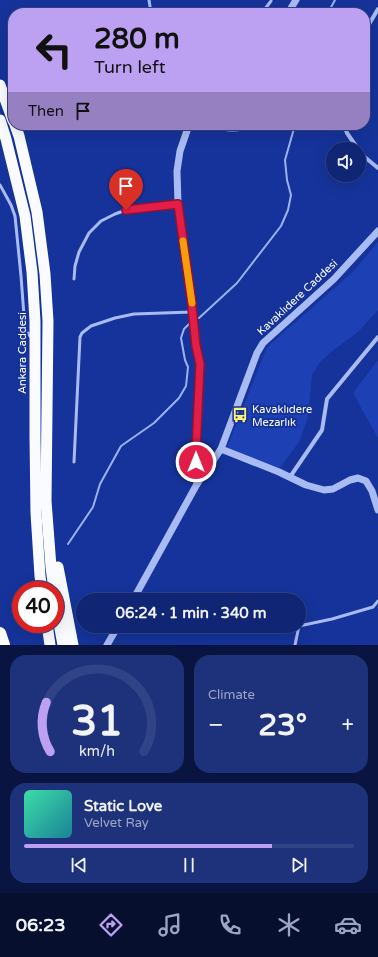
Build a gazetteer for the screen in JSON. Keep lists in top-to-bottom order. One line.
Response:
{"streets":{"highway":["Ankara Caddesi"],"street":["Kavaklıdere Caddesi"]},"places":{"bus stop":["Kavaklıdere Mezarlık"]},"page":{"turn":["280 m","Turn left"],"then":"Then","limit":"40","trip":"06:24 · 1 min · 340 m","tile":"Climate","heat":["−","23°","+"],"song":["Static Love","Velvet Ray"],"tabs":"06:23","gauge":["31","km/h"]}}
